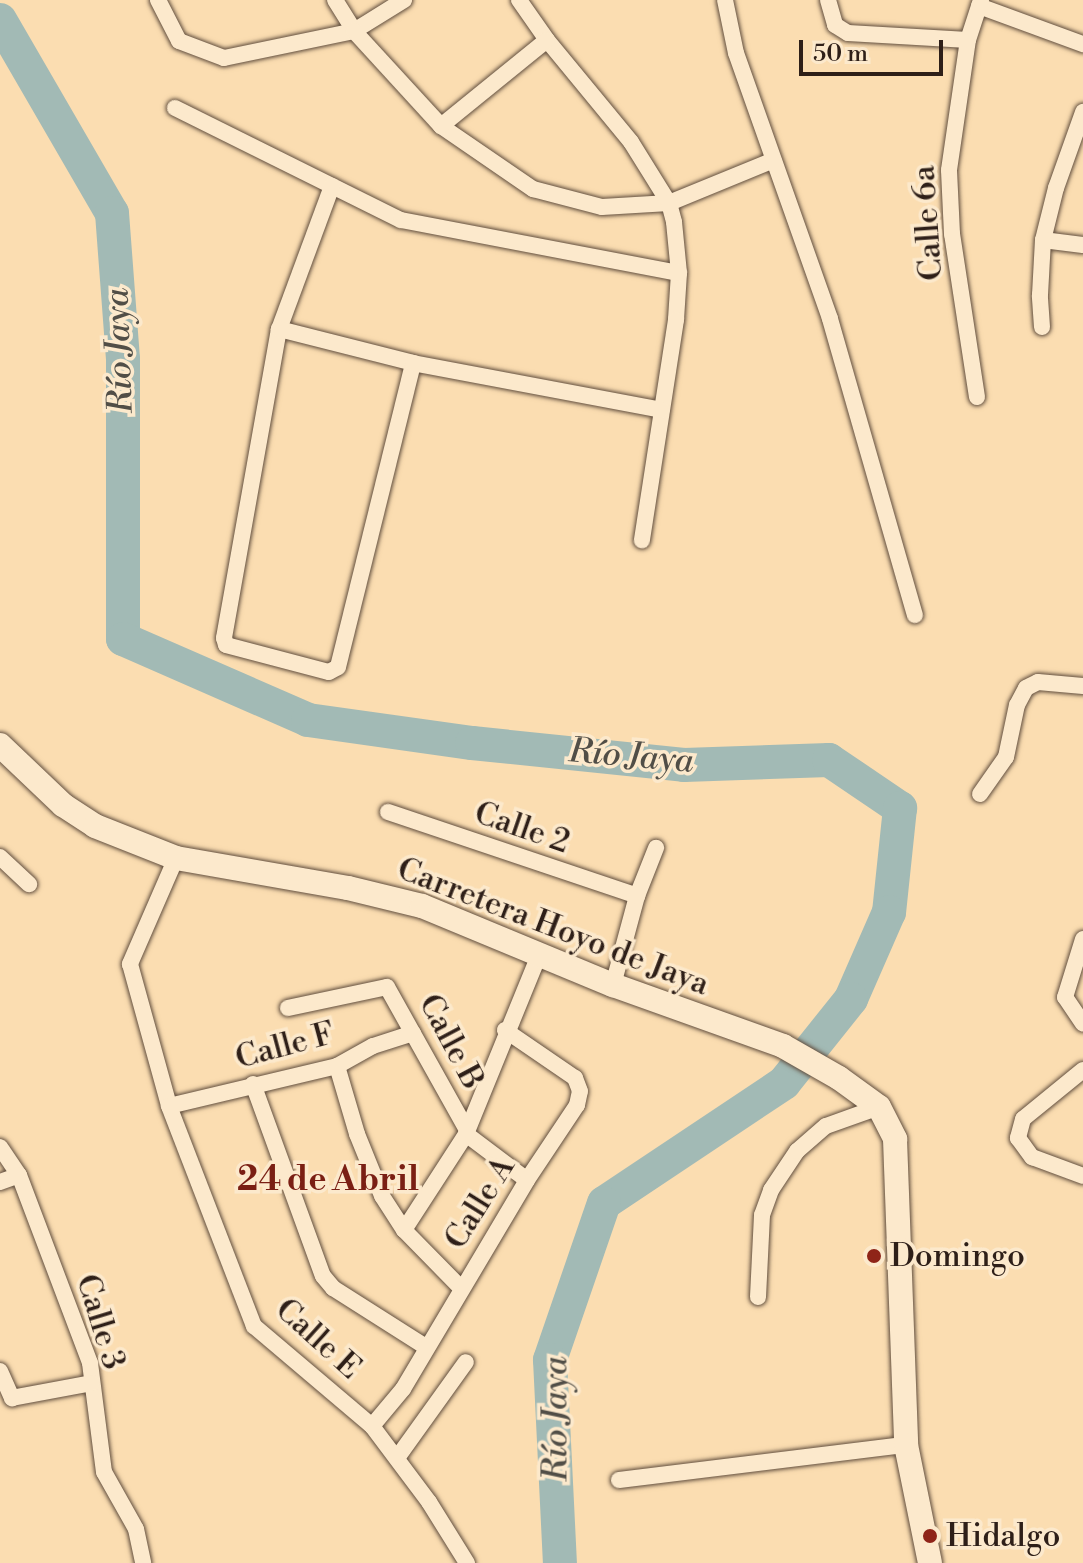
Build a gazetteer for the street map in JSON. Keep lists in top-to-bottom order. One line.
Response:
{"streets":{"street":["Calle 6a","Calle 2","Carretera Hoyo de Jaya","Calle B","Calle F","Calle A","Calle 3","Calle E"]},"crossings":[["Carretera Hoyo de Jaya","Calle E"],["Calle B","Calle F"],["Calle B","Calle A"],["Calle F","Calle E"],["Calle A","Calle E"]],"districts":["24 de Abril"],"water":["Río Jaya"],"places":["Domingo","Hidalgo"],"scale_bar":"50 m"}
